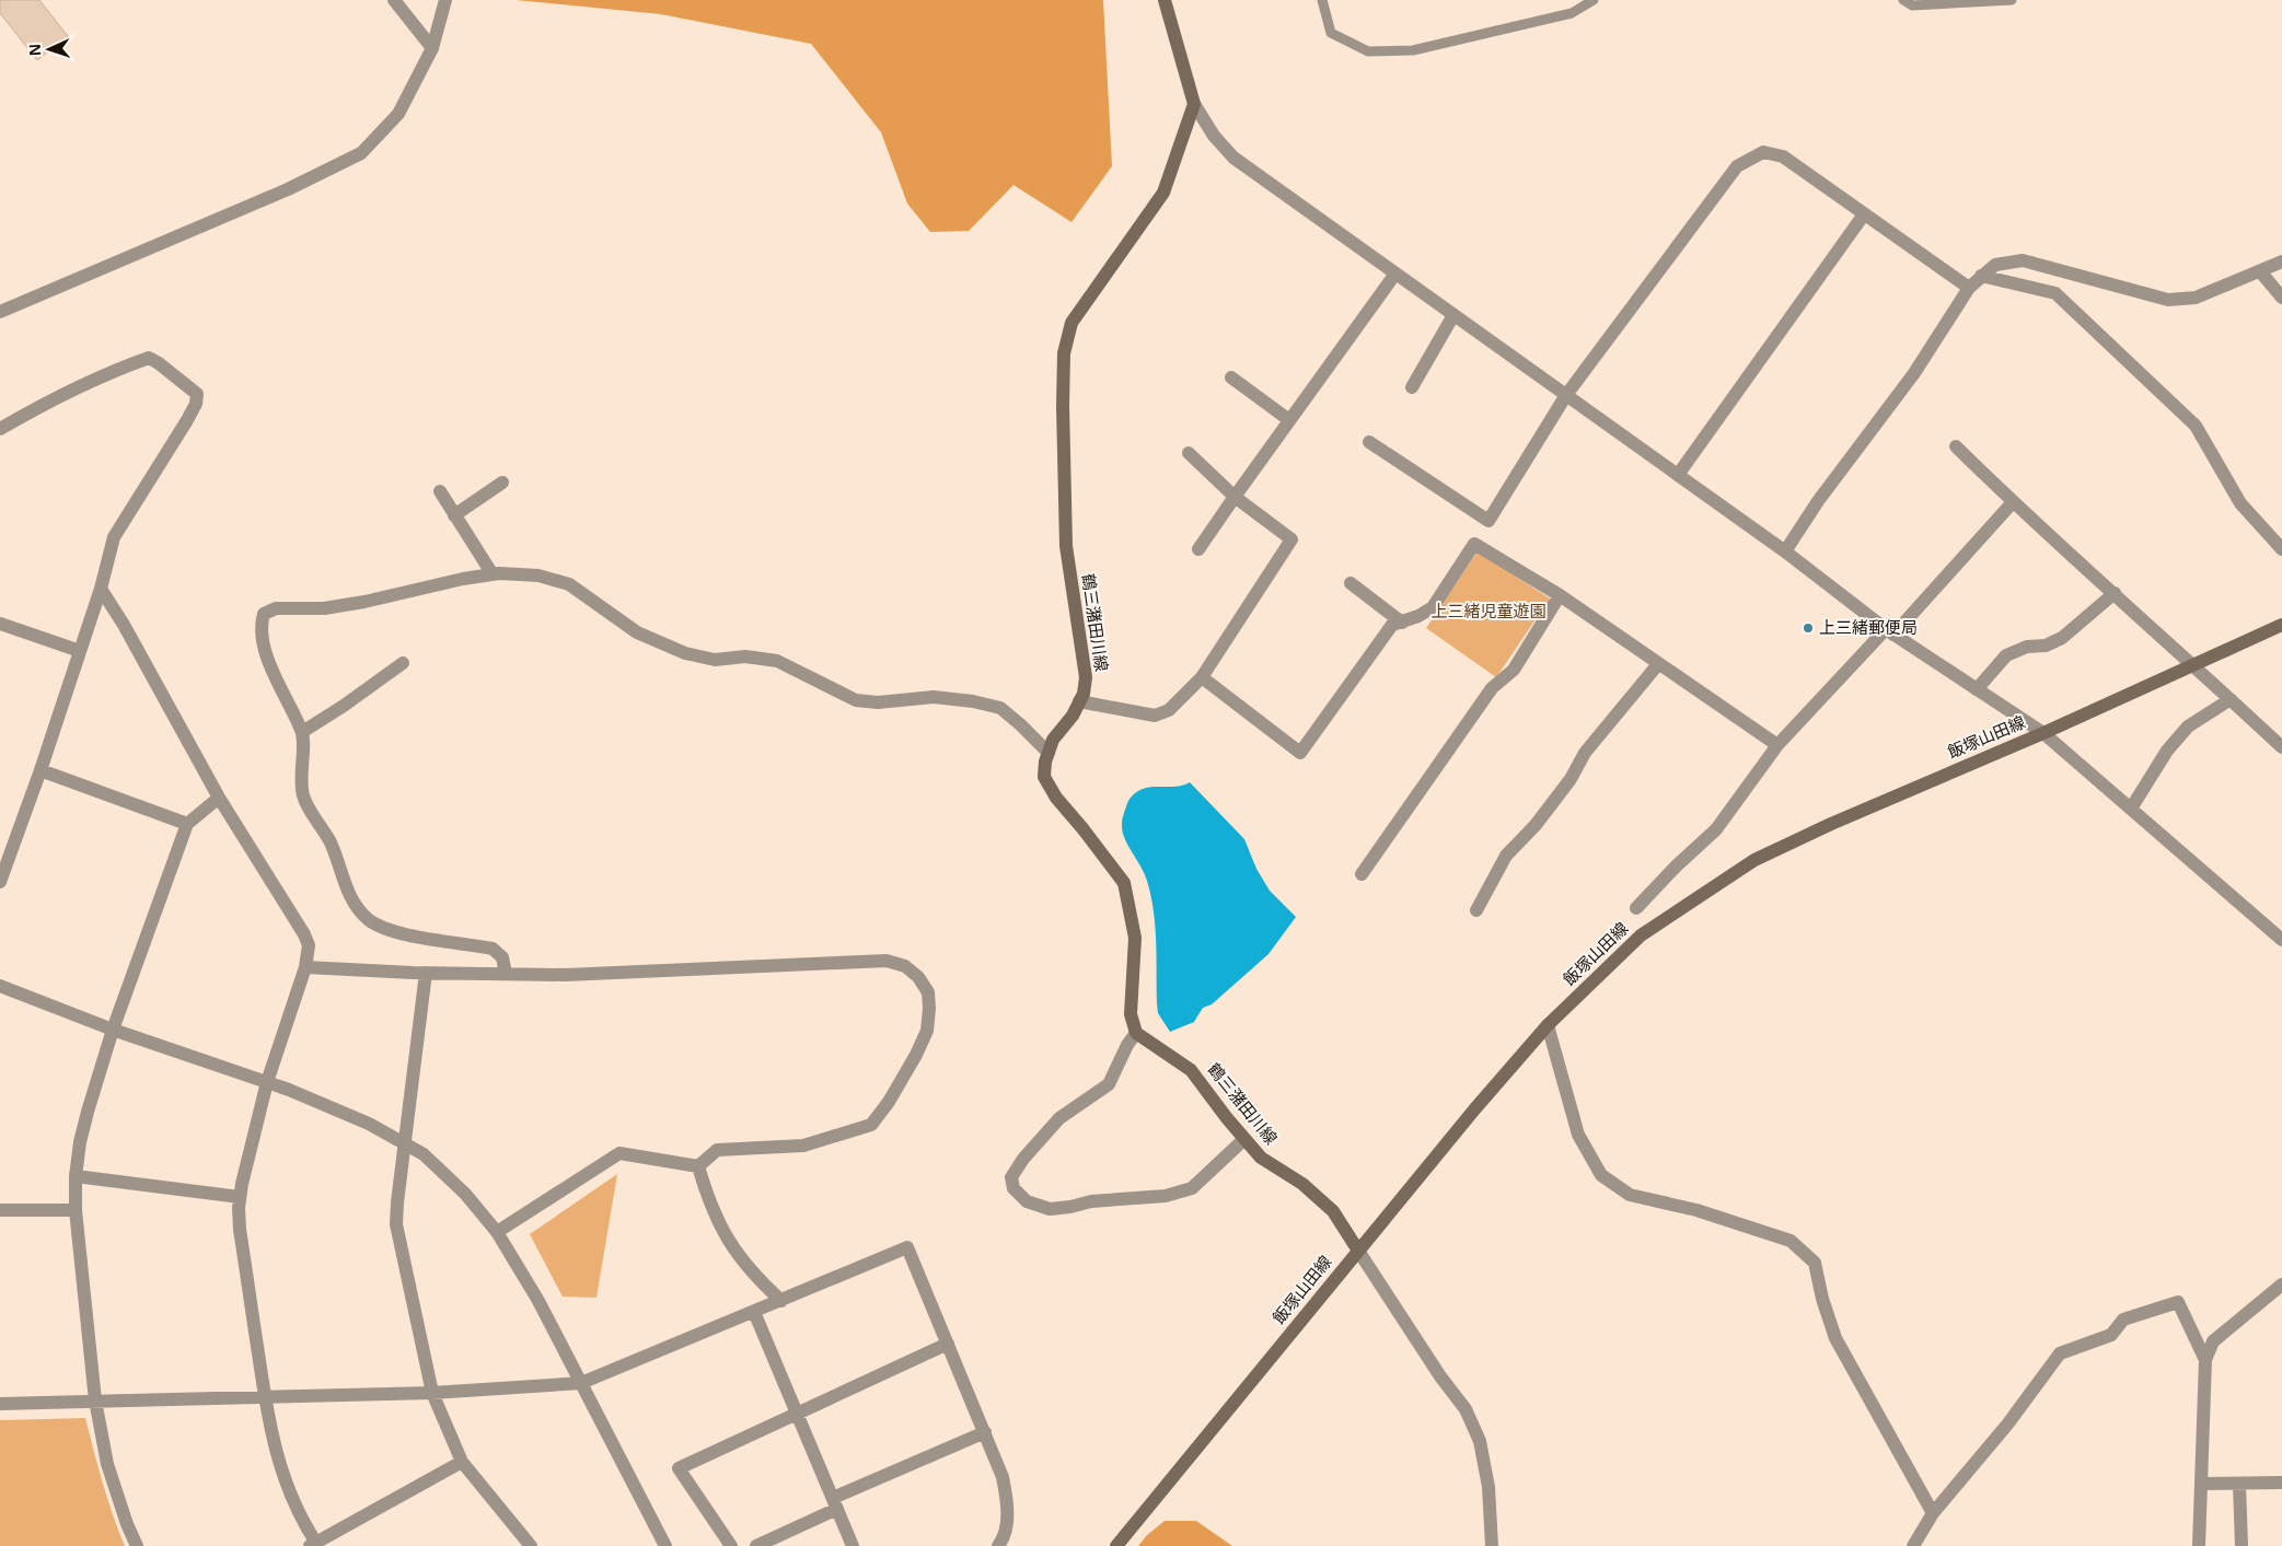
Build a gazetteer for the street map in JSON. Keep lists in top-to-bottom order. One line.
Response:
{"streets":{"main road":["鶴三潴田川線","飯塚山田線"]},"crossings":[["鶴三潴田川線","飯塚山田線"]],"parks":["上三緒児童遊園"],"places":["上三緒郵便局"],"north":"left"}
